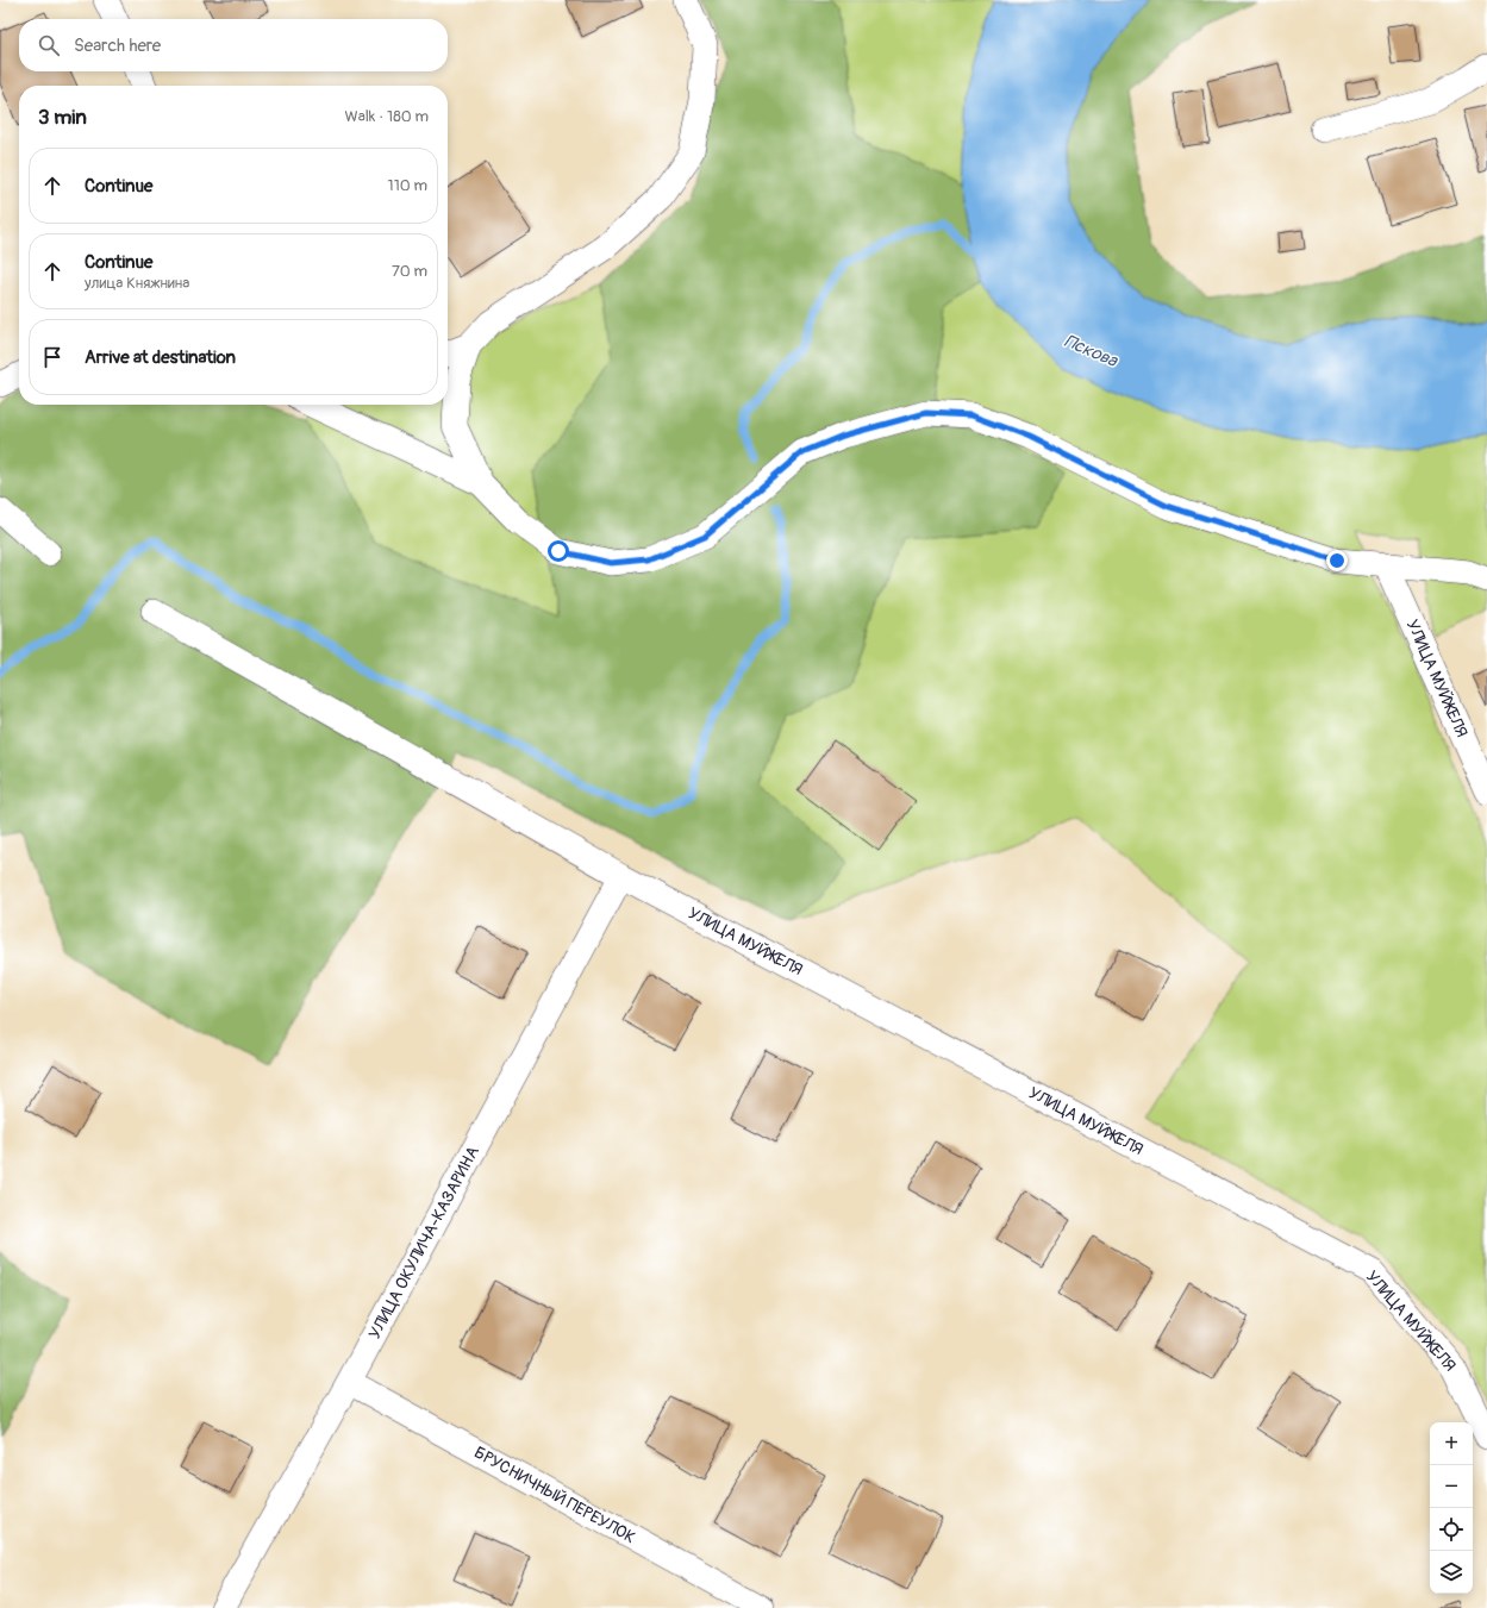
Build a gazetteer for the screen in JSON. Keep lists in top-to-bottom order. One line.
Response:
{"streets":{"street":["УЛИЦА МУЙЖЕЛЯ","УЛИЦА ОКУЛИЧА-КАЗАРИНА","БРУСНИЧНЫЙ ПЕРЕУЛОК"]},"crossings":[["УЛИЦА МУЙЖЕЛЯ","УЛИЦА ОКУЛИЧА-КАЗАРИНА"],["УЛИЦА ОКУЛИЧА-КАЗАРИНА","БРУСНИЧНЫЙ ПЕРЕУЛОК"]],"water":["Пскова"],"page":{"search":"Search here","heading":["3 min","Walk · 180 m"],"list":[["Continue","110 m"],["Continue","улица Княжнина","70 m"],"Arrive at destination"],"map_buttons":["+","−"]}}
